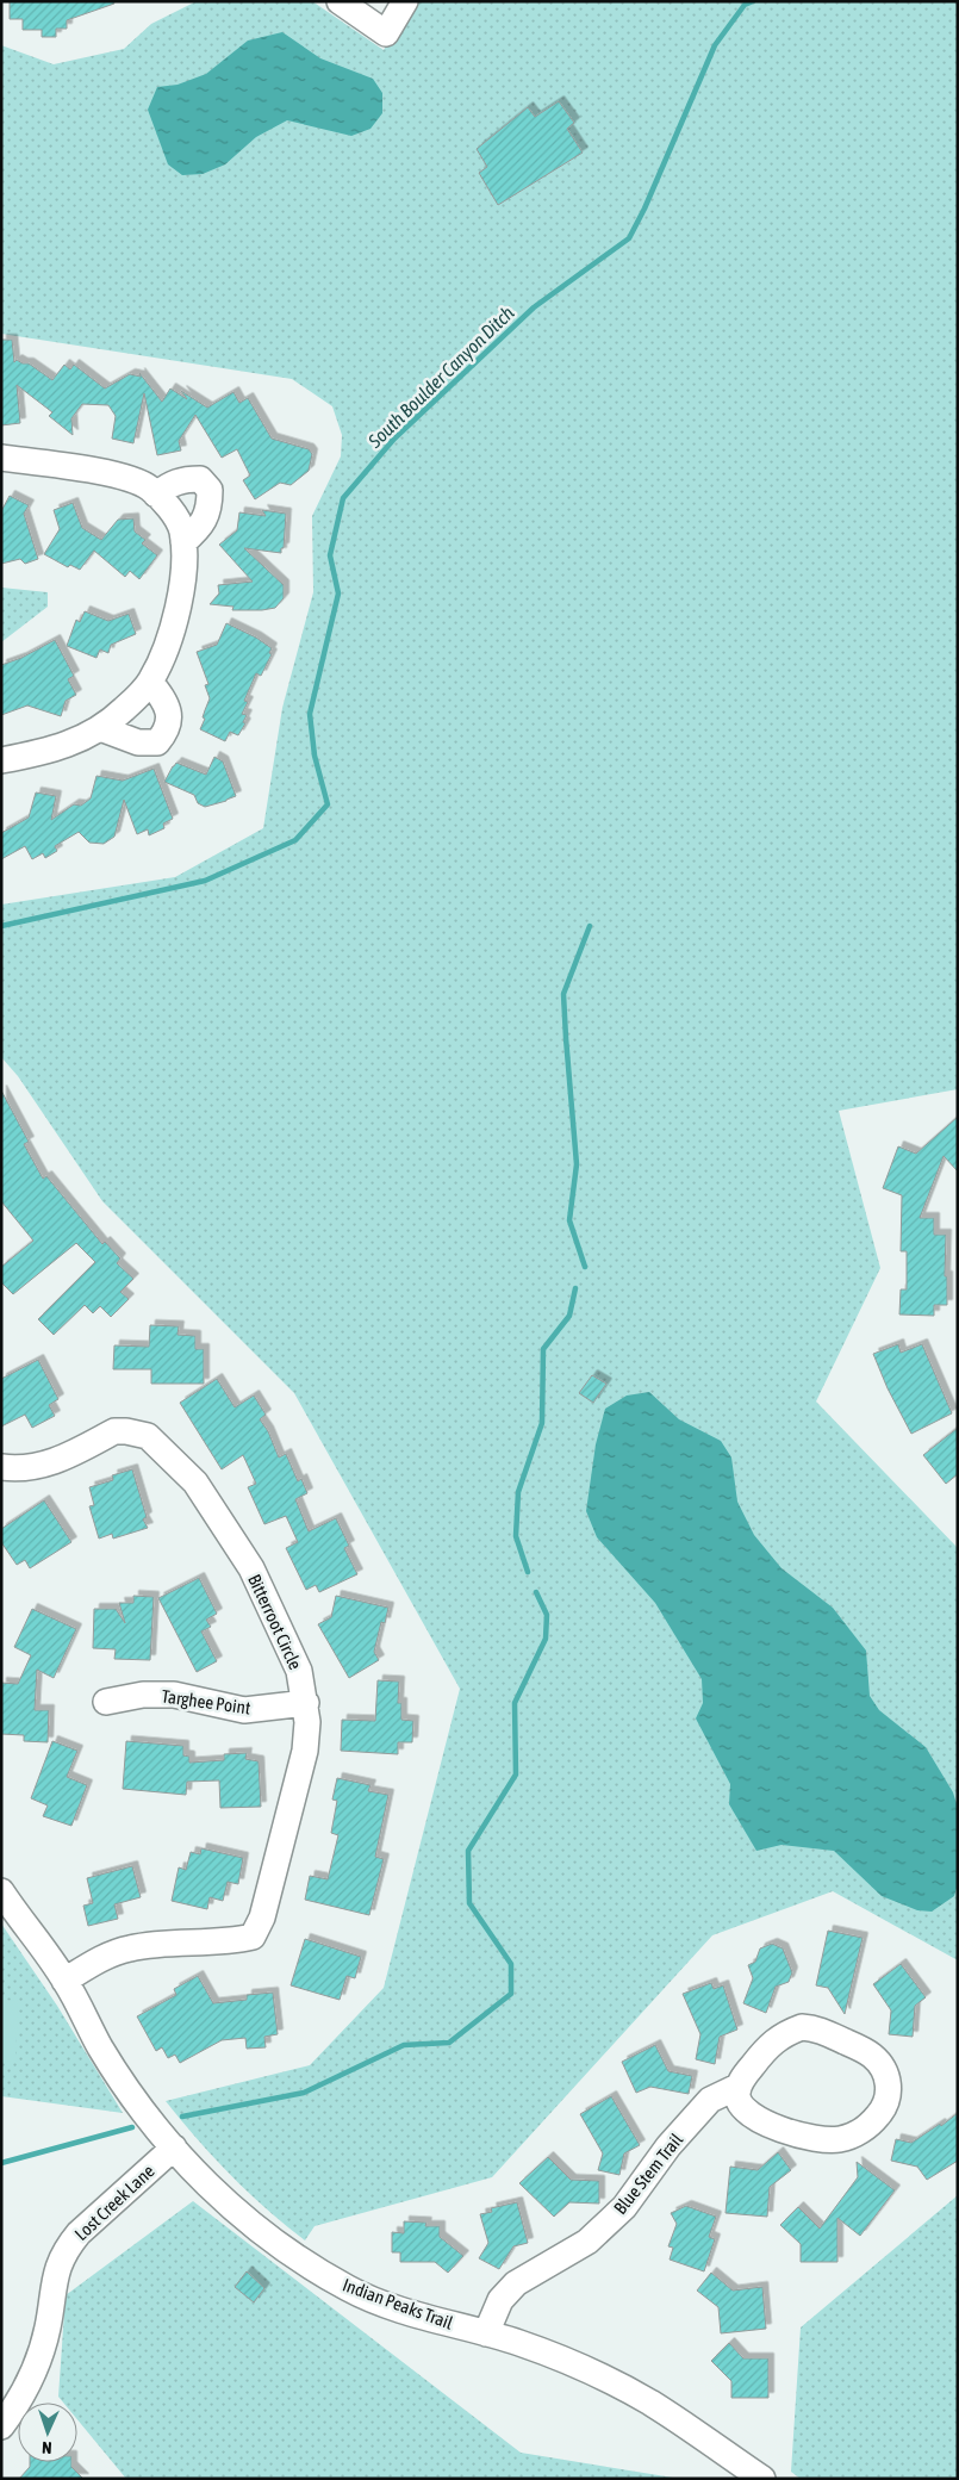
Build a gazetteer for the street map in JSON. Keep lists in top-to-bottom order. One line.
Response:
{"streets":{"street":["Bitterroot Circle","Targhee Point","Blue Stem Trail","Lost Creek Lane","Indian Peaks Trail"]},"crossings":[["Bitterroot Circle","Targhee Point"],["Bitterroot Circle","Indian Peaks Trail"],["Blue Stem Trail","Indian Peaks Trail"],["Lost Creek Lane","Indian Peaks Trail"]],"water":["South Boulder Canyon Ditch"],"north":"bottom"}
